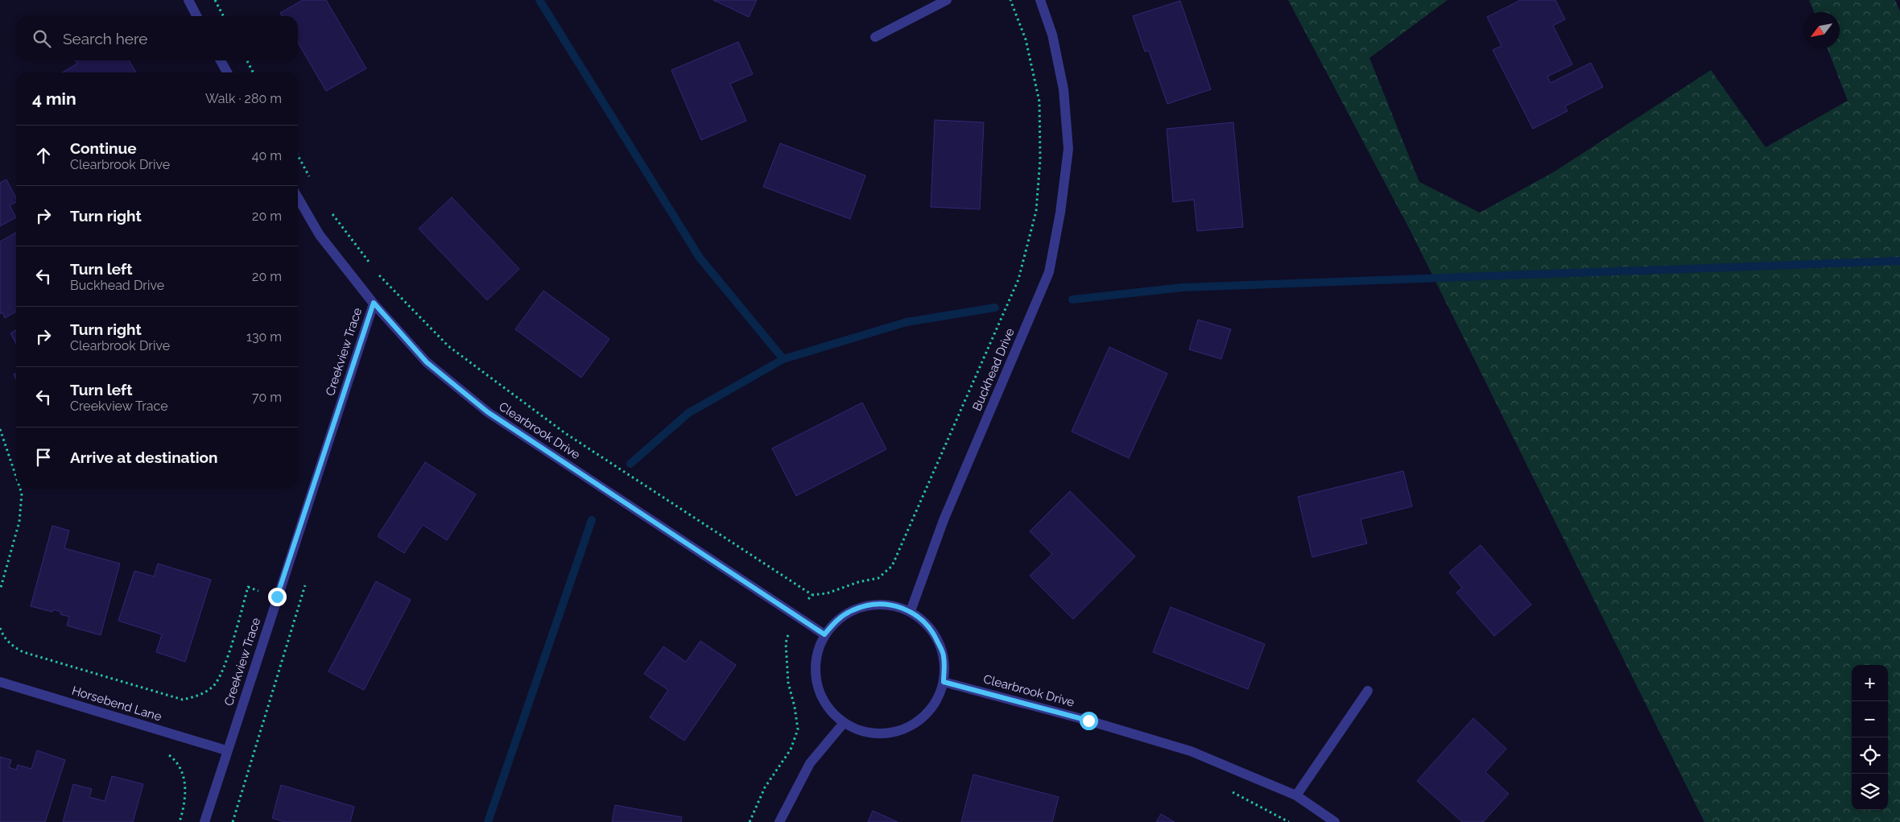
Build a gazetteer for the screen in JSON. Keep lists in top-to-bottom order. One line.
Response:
{"streets":{"street":["Creekview Trace","Buckhead Drive","Clearbrook Drive","Horsebend Lane"]},"crossings":[["Creekview Trace","Clearbrook Drive"],["Creekview Trace","Horsebend Lane"],["Buckhead Drive","Clearbrook Drive"]],"north":"bottom left","page":{"search":"Search here","heading":["4 min","Walk · 280 m"],"list":[["Continue","Clearbrook Drive","40 m"],["Turn right","20 m"],["Turn left","Buckhead Drive","20 m"],["Turn right","Clearbrook Drive","130 m"],["Turn left","Creekview Trace","70 m"],"Arrive at destination"],"map_buttons":["+","−"]}}
